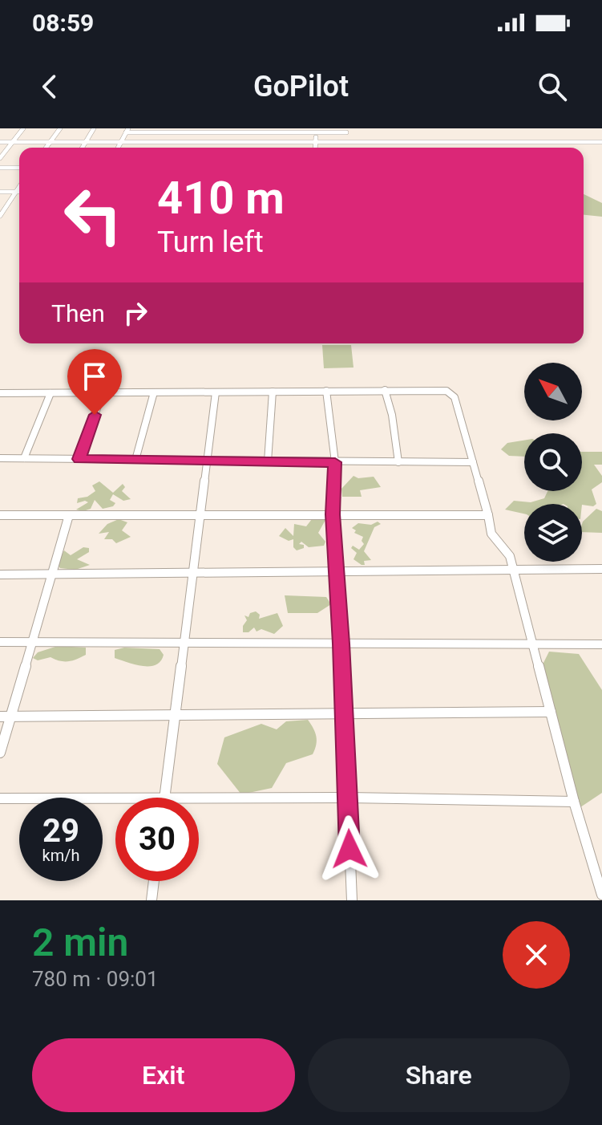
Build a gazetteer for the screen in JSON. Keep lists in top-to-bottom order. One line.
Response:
{"north":"top left","page":{"status":"08:59","header":"GoPilot","turn":["410 m","Turn left"],"then":"Then","speed":"29 km/h","limit":"30","heading":["2 min","780 m · 09:01"],"buttons":["Exit","Share"]}}
